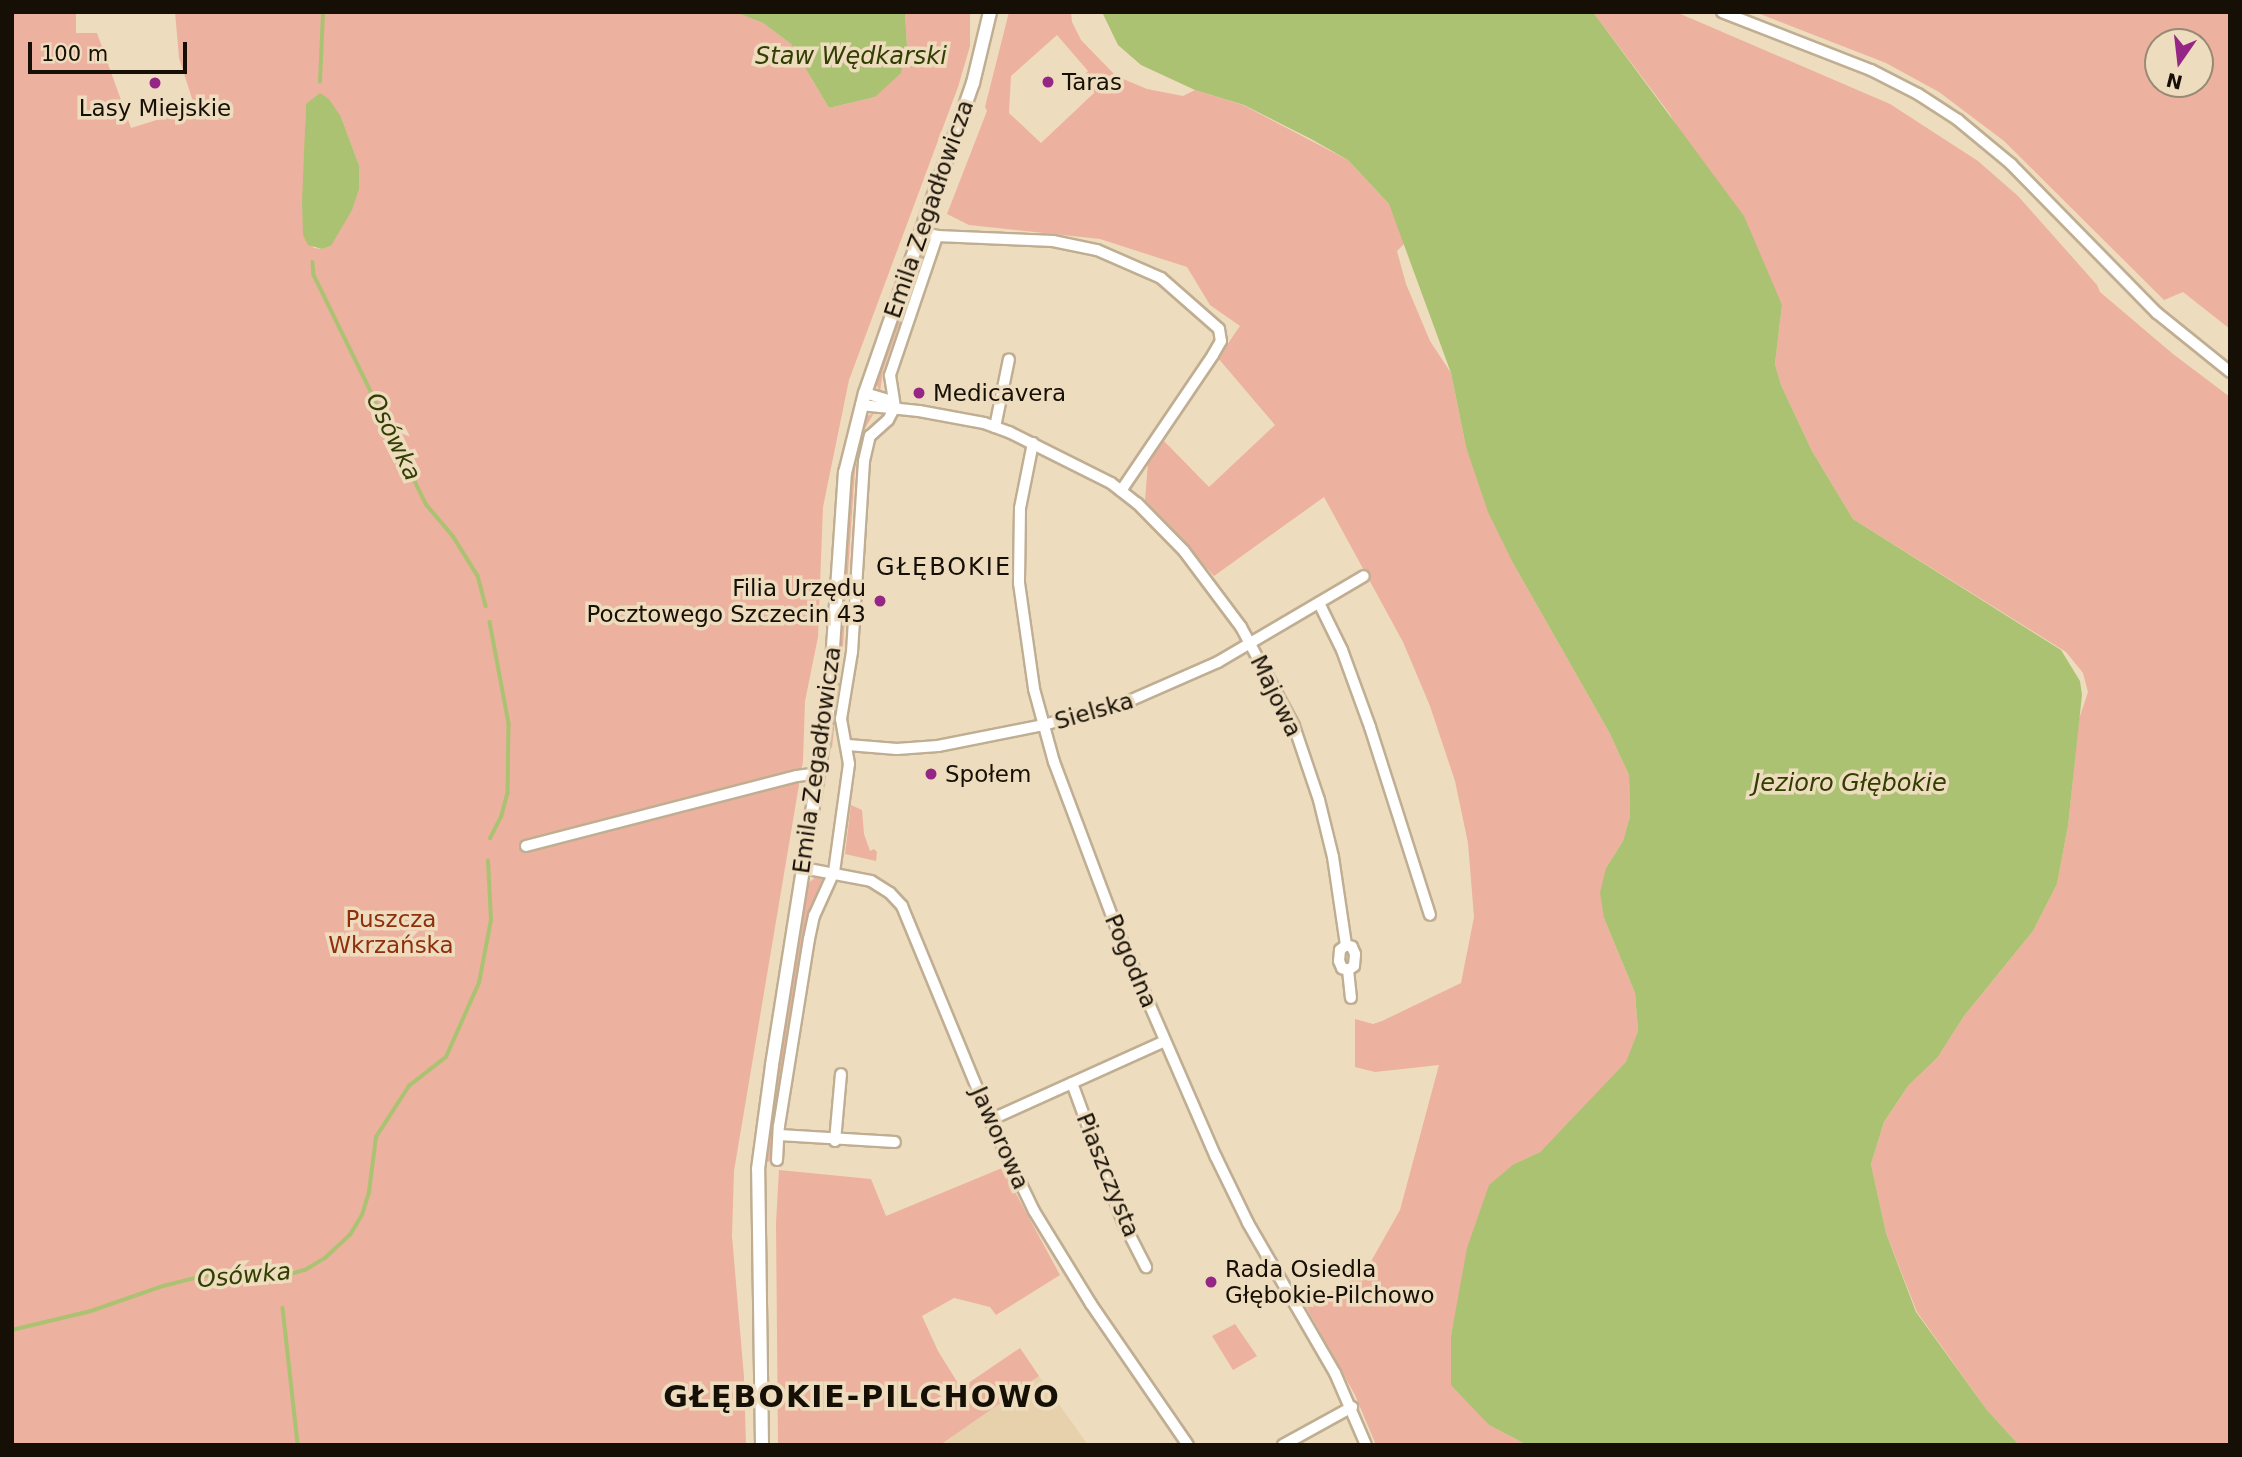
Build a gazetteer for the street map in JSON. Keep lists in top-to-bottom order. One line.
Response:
{"streets":{"main road":["Emila Zegadłowicza"],"street":["Majowa","Sielska","Pogodna","Jaworowa","Piaszczysta"]},"crossings":[["Emila Zegadłowicza","Majowa"],["Emila Zegadłowicza","Jaworowa"],["Majowa","Sielska"],["Majowa","Pogodna"],["Sielska","Pogodna"],["Pogodna","Piaszczysta"],["Jaworowa","Piaszczysta"]],"districts":["GŁĘBOKIE","GŁĘBOKIE-PILCHOWO"],"water":["Staw Wędkarski","Osówka","Jezioro Głębokie"],"parks":["Puszcza Wkrzańska"],"places":["Taras","Lasy Miejskie","Medicavera","Filia Urzędu Pocztowego Szczecin 43","Społem","Rada Osiedla Głębokie-Pilchowo"],"scale_bar":"100 m","north":"bottom"}
